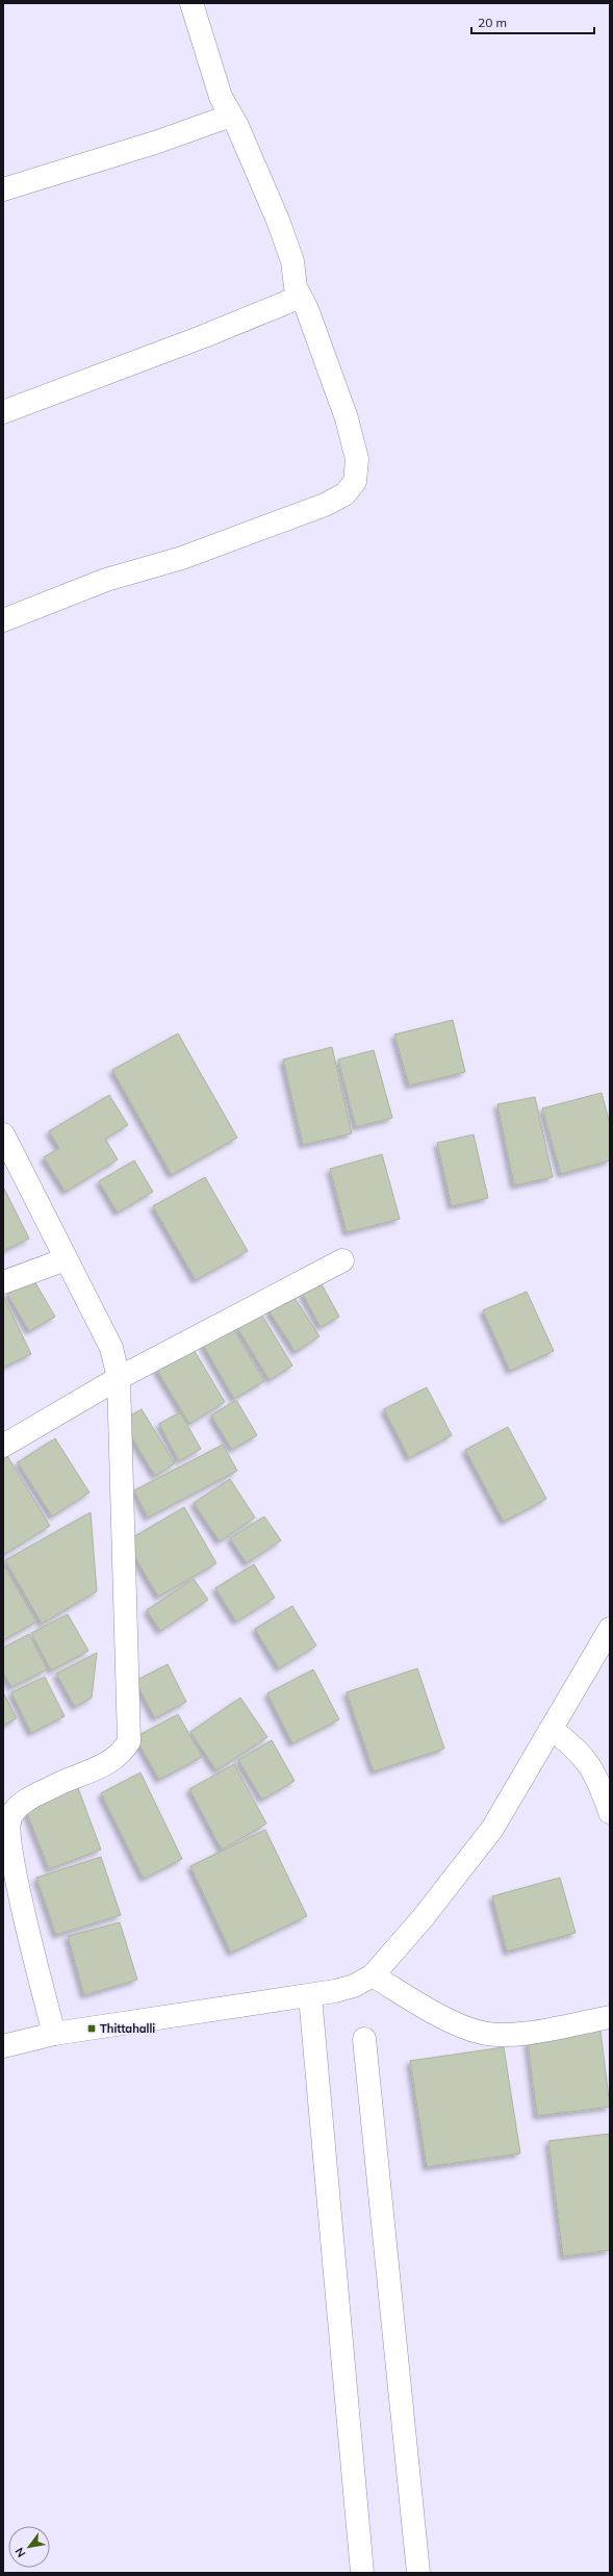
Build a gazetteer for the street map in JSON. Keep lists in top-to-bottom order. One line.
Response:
{"places":{"transit":["Thittahalli"]},"scale_bar":"20 m","north":"bottom left"}
